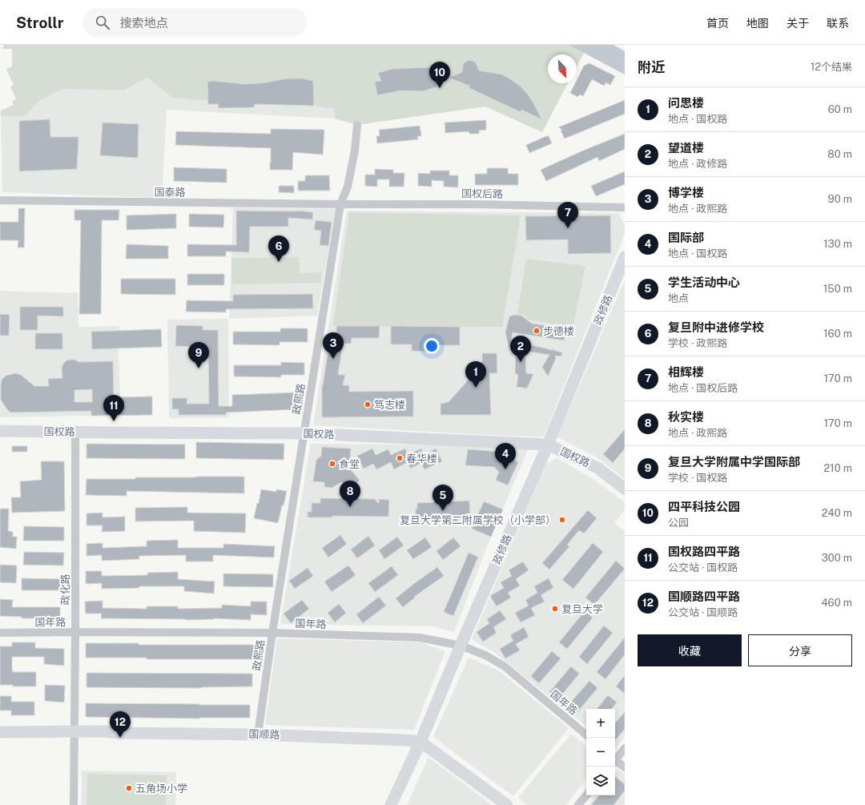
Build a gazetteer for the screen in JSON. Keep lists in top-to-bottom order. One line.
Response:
{"streets":{"street":["国泰路","国权后路","政修路","政熙路","国权路","政化路","国年路","国顺路"]},"crossings":[["国泰路","国权后路"],["国泰路","政熙路"],["国权后路","政熙路"],["政修路","国权路"],["政修路","国年路"],["政修路","国顺路"],["政熙路","国权路"],["政熙路","国年路"],["政熙路","国顺路"],["国权路","政化路"],["政化路","国年路"],["政化路","国顺路"]],"places":["步德楼","笃志楼","春华楼","食堂","复旦大学第二附属学校（小学部）","复旦大学","五角场小学"],"north":"bottom right","page":{"header":"Strollr","search":"搜索地点","nav":["首页","地图","关于","联系"],"heading":["附近","12个结果"],"pins":["10","7","6","3","2","9","1","11","4","8","5","12"],"list":[{"mark":"1","name":"问思楼","note":"地点 · 国权路","value":"60 m"},{"mark":"2","name":"望道楼","note":"地点 · 政修路","value":"80 m"},{"mark":"3","name":"博学楼","note":"地点 · 政熙路","value":"90 m"},{"mark":"4","name":"国际部","note":"地点 · 国权路","value":"130 m"},{"mark":"5","name":"学生活动中心","note":"地点","value":"150 m"},{"mark":"6","name":"复旦附中进修学校","note":"学校 · 政熙路","value":"160 m"},{"mark":"7","name":"相辉楼","note":"地点 · 国权后路","value":"170 m"},{"mark":"8","name":"秋实楼","note":"地点 · 政熙路","value":"170 m"},{"mark":"9","name":"复旦大学附属中学国际部","note":"学校 · 国权路","value":"210 m"},{"mark":"10","name":"四平科技公园","note":"公园","value":"240 m"},{"mark":"11","name":"国权路四平路","note":"公交站 · 国权路","value":"300 m"},{"mark":"12","name":"国顺路四平路","note":"公交站 · 国顺路","value":"460 m"}],"buttons":["收藏","分享"],"map_buttons":["+","−"]}}
